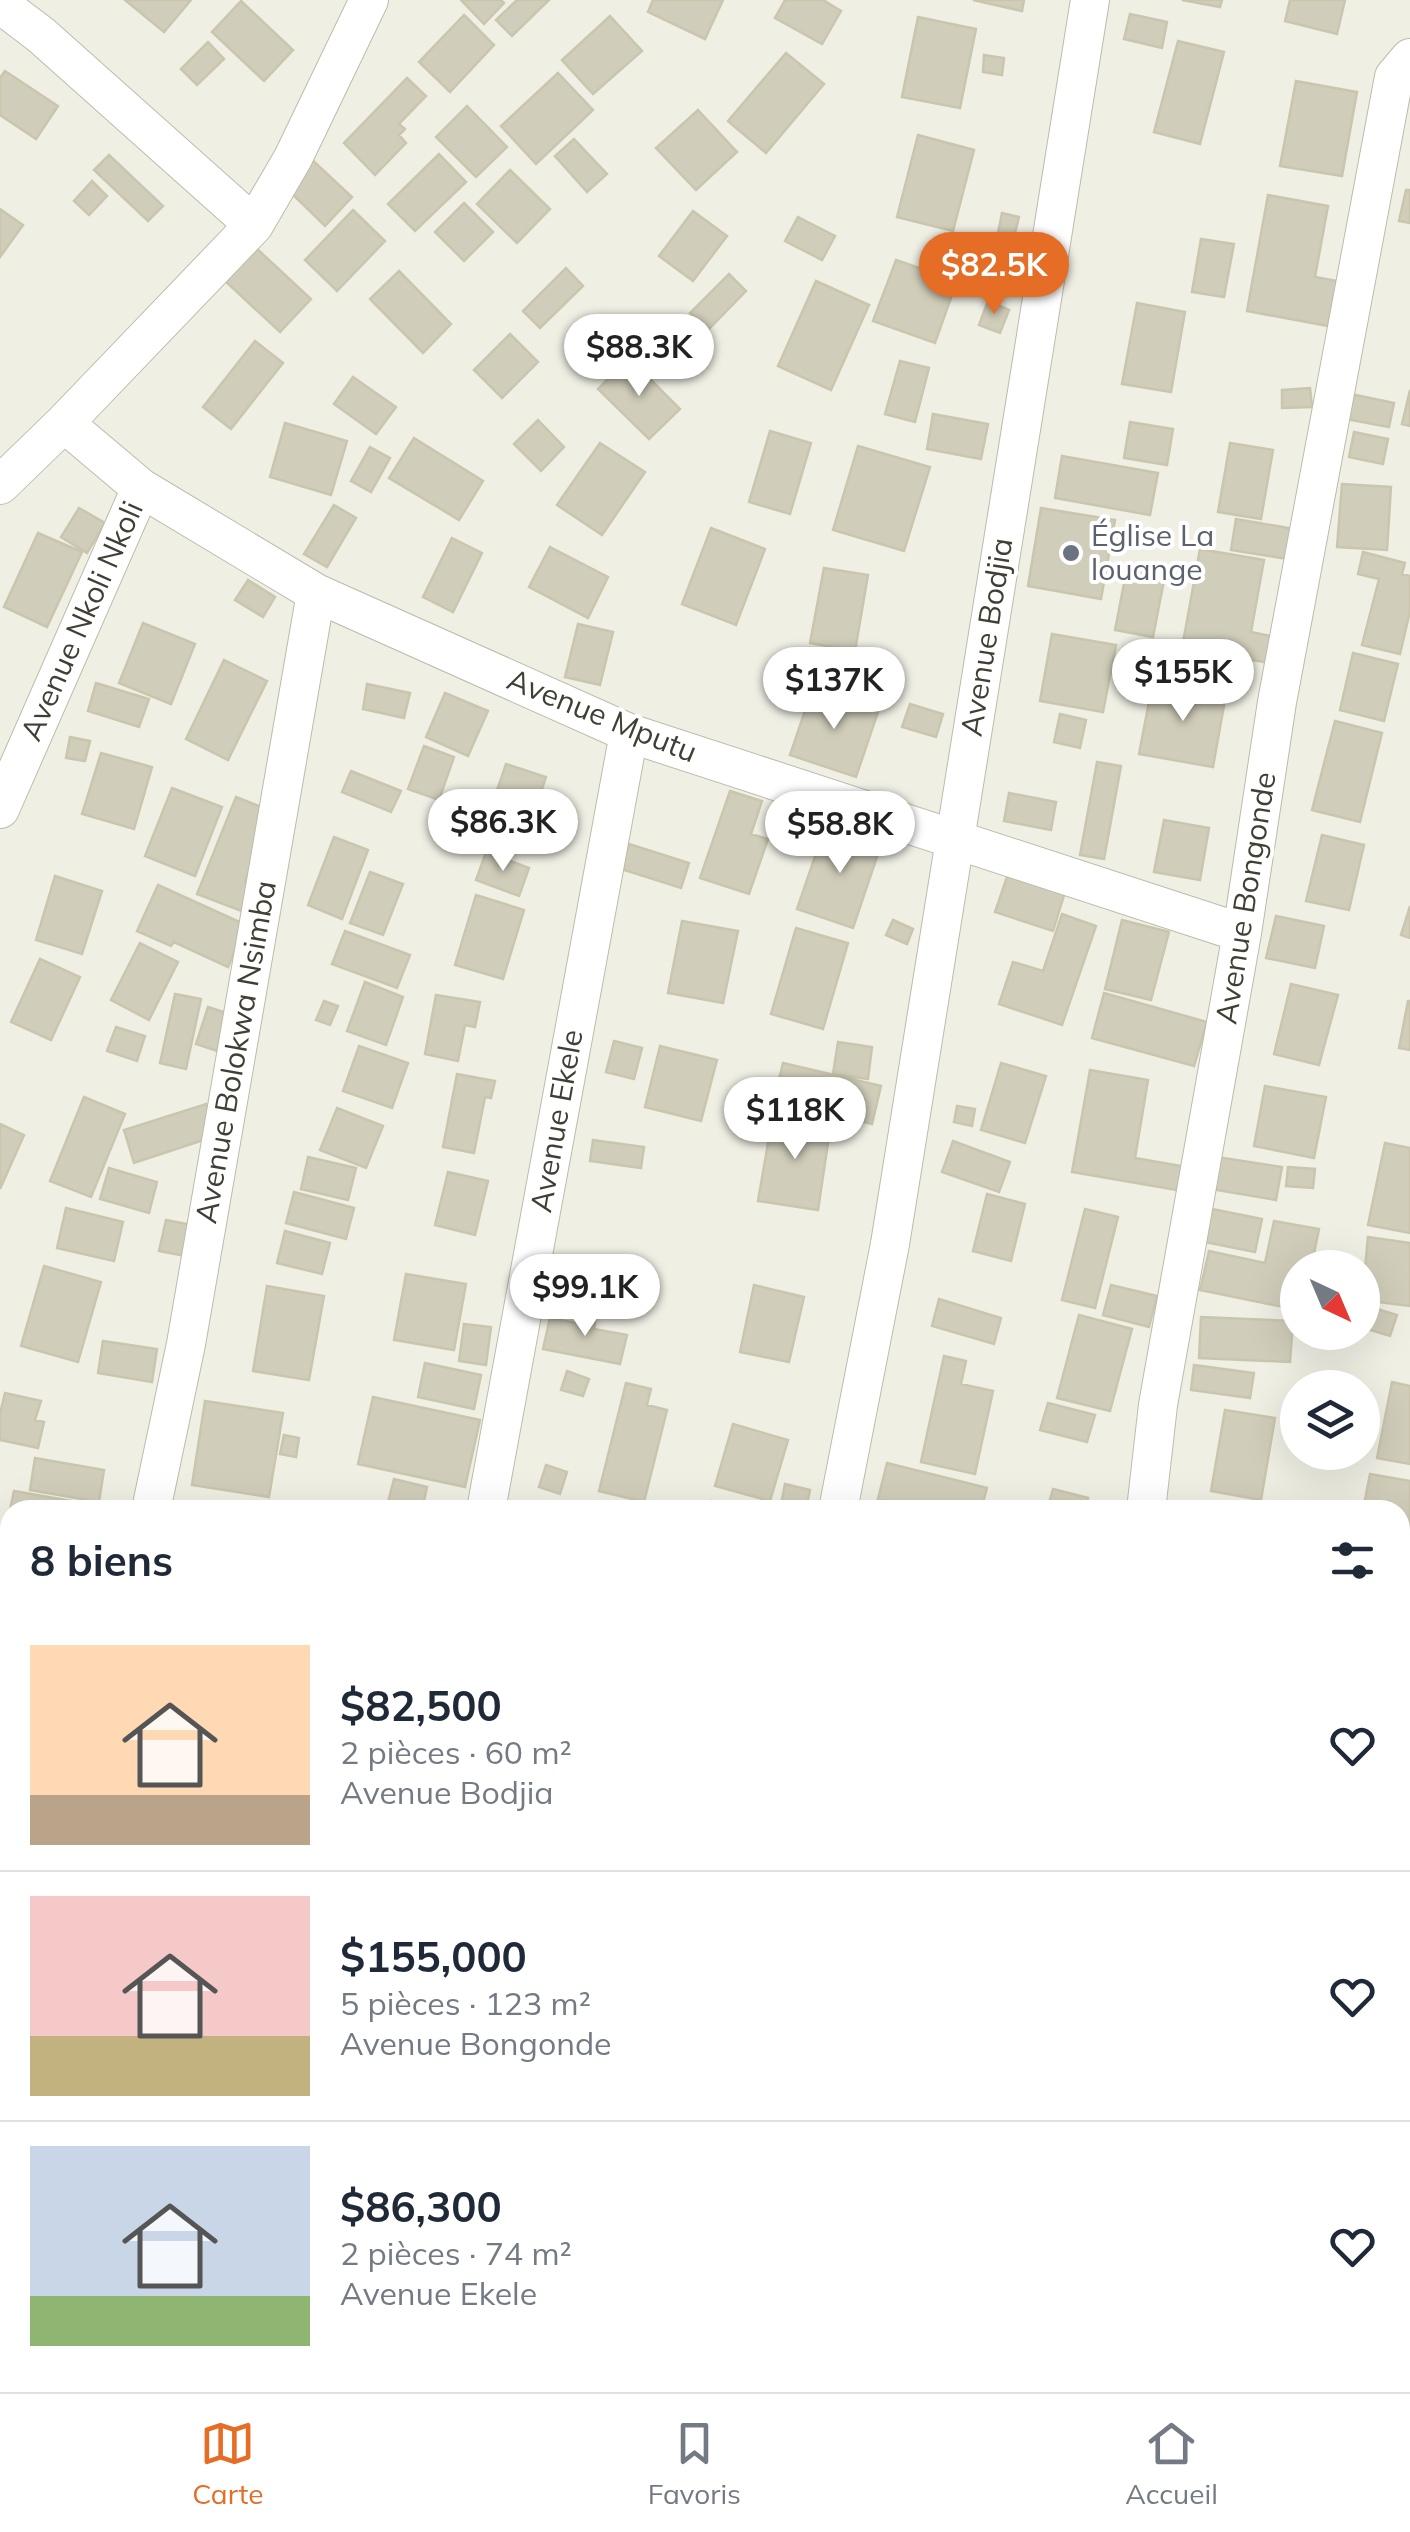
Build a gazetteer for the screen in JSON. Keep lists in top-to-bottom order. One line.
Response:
{"streets":{"street":["Avenue Nkoli Nkoli","Avenue Bodjia","Avenue Mputu","Avenue Bongonde","Avenue Bolokwa Nsimba","Avenue Ekele"]},"crossings":[["Avenue Nkoli Nkoli","Avenue Mputu"],["Avenue Bodjia","Avenue Mputu"],["Avenue Mputu","Avenue Bongonde"],["Avenue Mputu","Avenue Bolokwa Nsimba"],["Avenue Mputu","Avenue Ekele"]],"places":["Église La louange"],"north":"bottom right","page":{"price":["$82.5K","$88.3K","$155K","$137K","$86.3K","$58.8K","$118K","$99.1K"],"heading":"8 biens","list":[{"name":"$82,500","note":"2 pièces · 60 m² · Avenue Bodjia"},{"name":"$155,000","note":"5 pièces · 123 m² · Avenue Bongonde"},{"name":"$86,300","note":"2 pièces · 74 m² · Avenue Ekele"}],"tabs":["Carte","Favoris","Accueil"]}}
